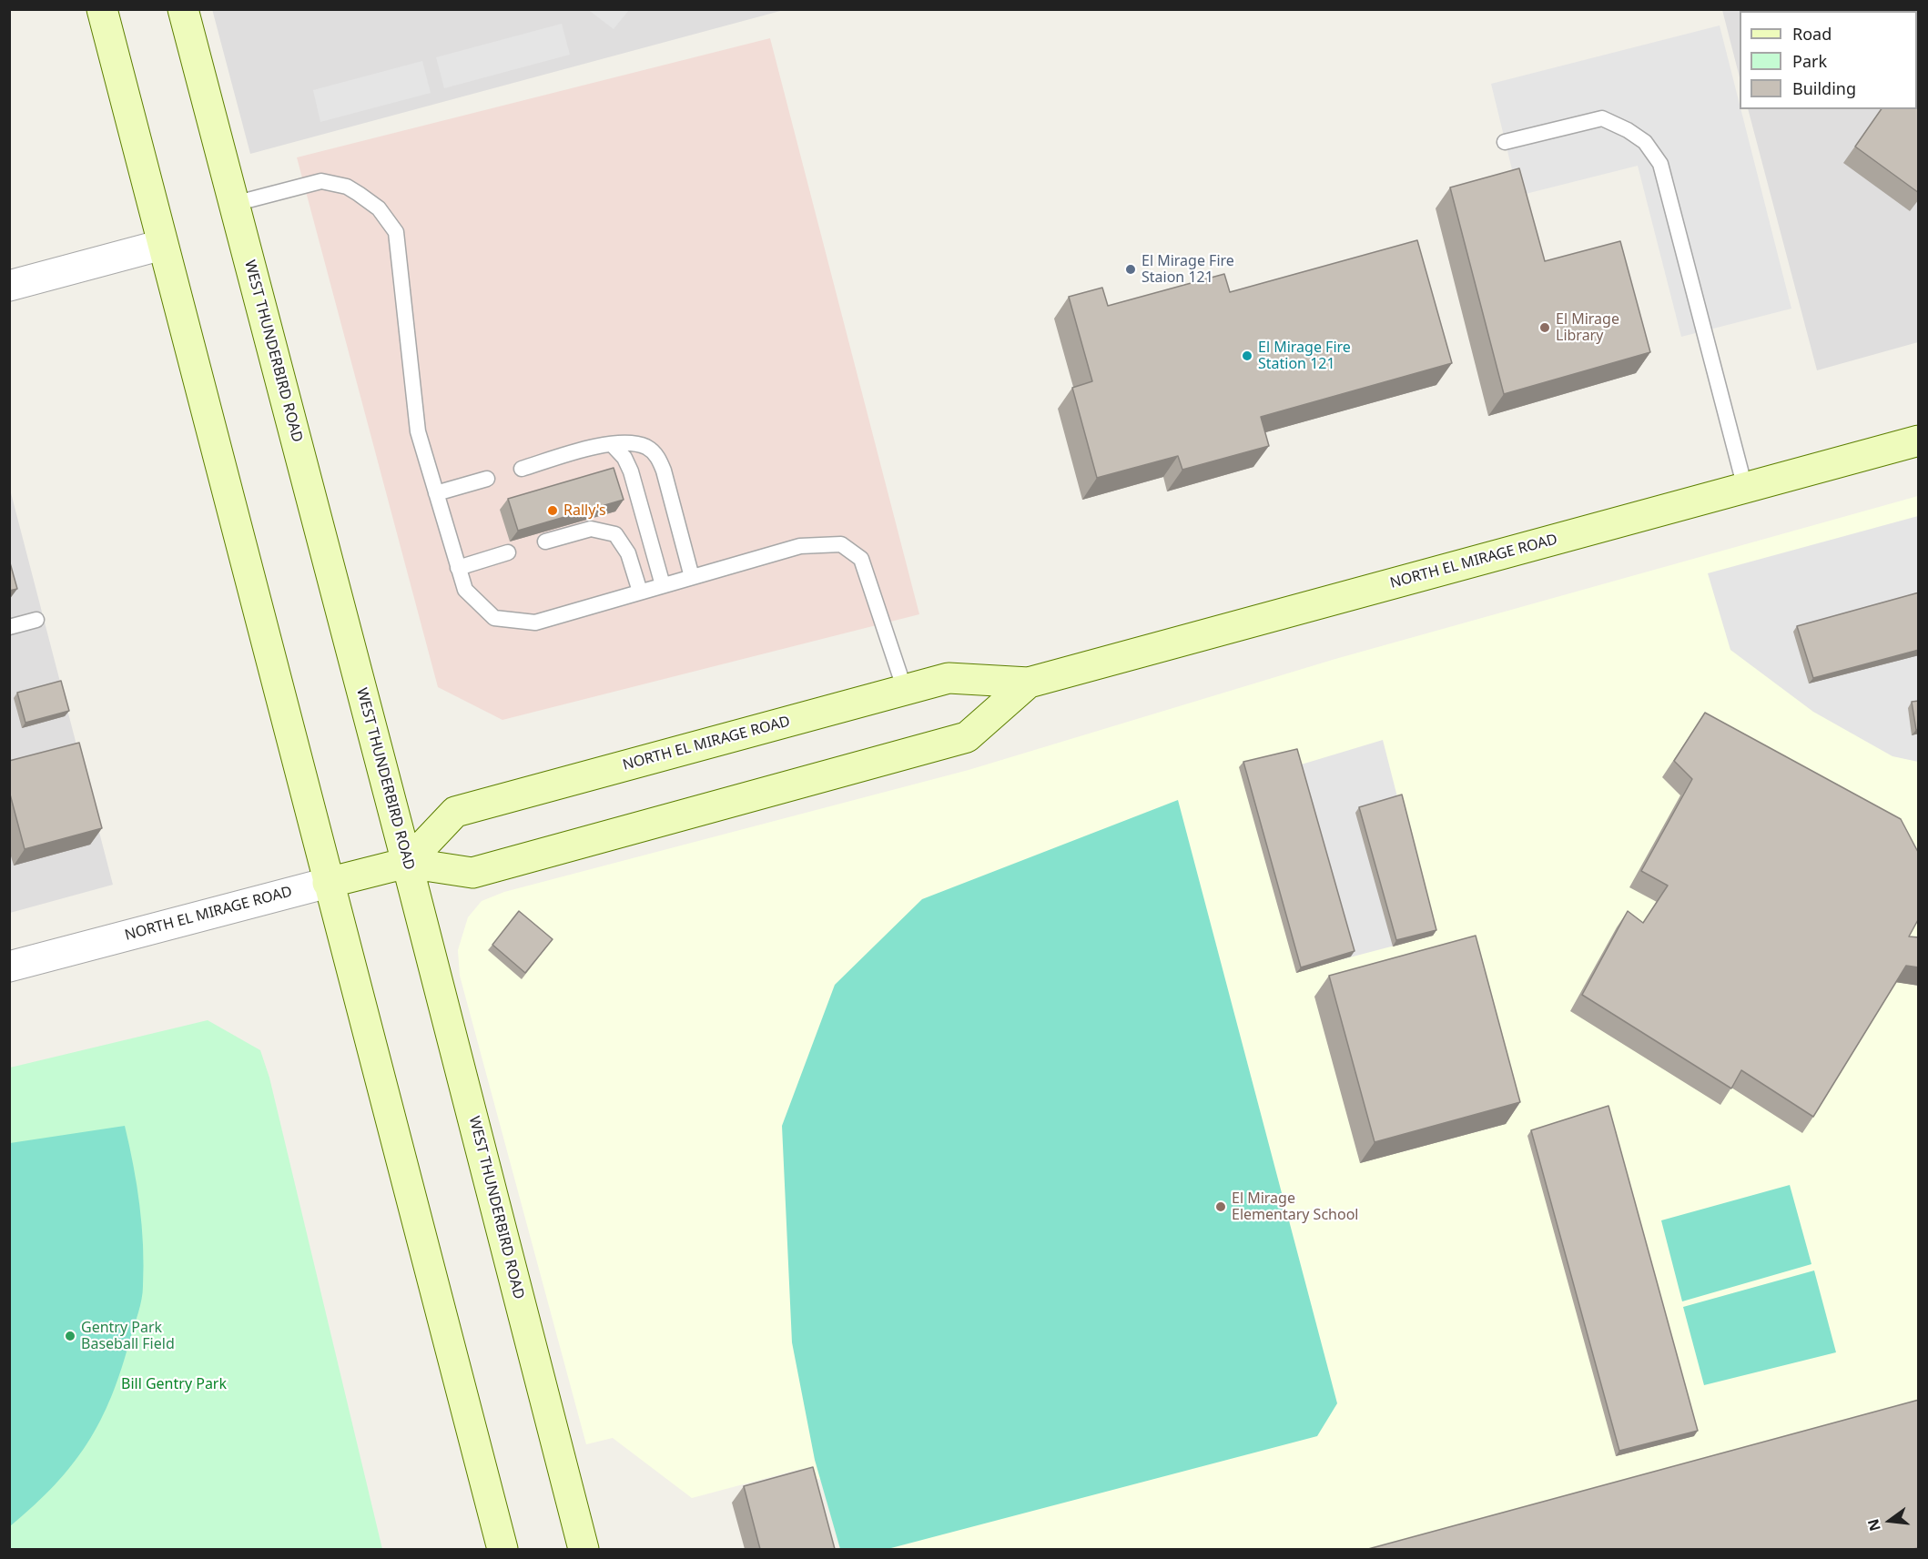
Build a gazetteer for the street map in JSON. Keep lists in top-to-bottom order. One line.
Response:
{"streets":{"main road":["WEST THUNDERBIRD ROAD","NORTH EL MIRAGE ROAD"]},"crossings":[["WEST THUNDERBIRD ROAD","NORTH EL MIRAGE ROAD"]],"parks":["Bill Gentry Park"],"places":["El Mirage Fire Staion 121","El Mirage Library","El Mirage Fire Station 121","Rally's","El Mirage Elementary School","Gentry Park Baseball Field"],"legend":["Road","Park","Building"],"north":"left"}
